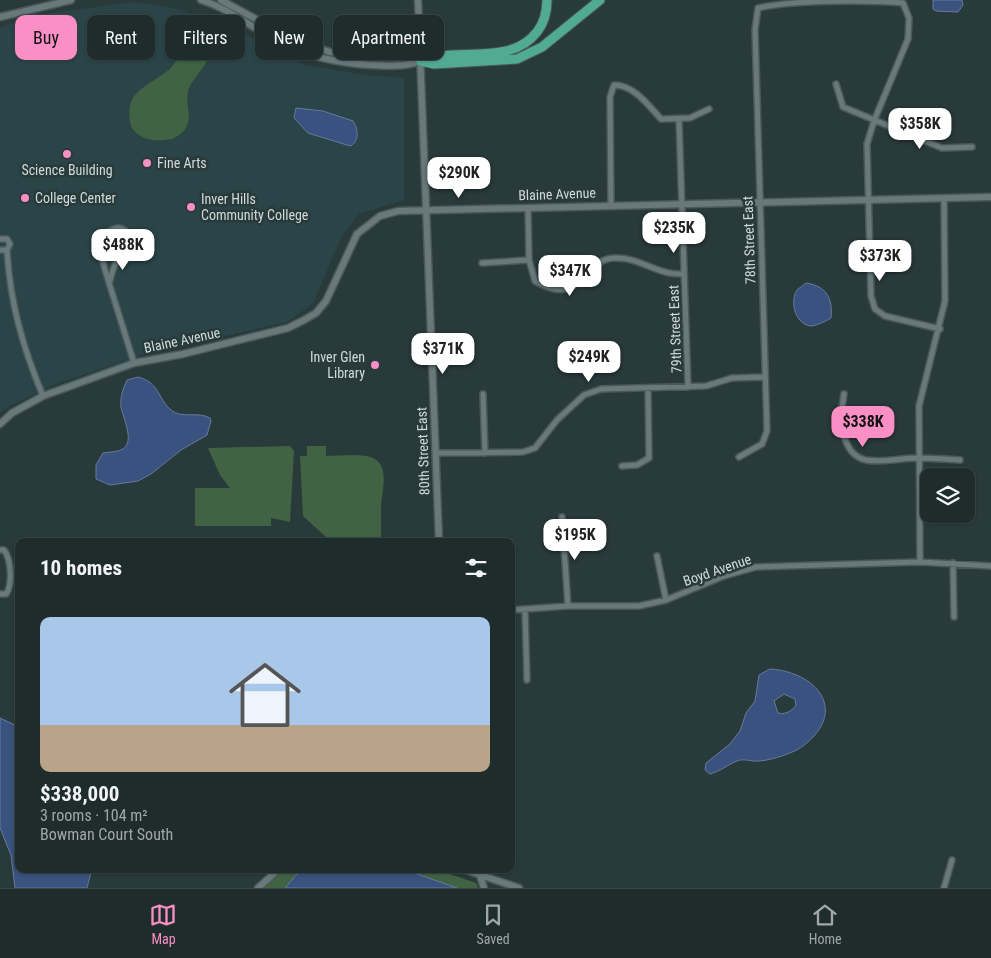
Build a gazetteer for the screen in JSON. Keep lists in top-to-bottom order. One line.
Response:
{"streets":{"street":["Blaine Avenue","78th Street East","79th Street East","80th Street East","Boyd Avenue"]},"crossings":[["Blaine Avenue","78th Street East"],["Blaine Avenue","79th Street East"],["Blaine Avenue","80th Street East"]],"places":["Science Building","Fine Arts","College Center","Inver Hills Community College","Inver Glen Library"],"page":{"chip":["Buy","Rent","Filters","New","Apartment"],"price":["$358K","$290K","$235K","$488K","$373K","$347K","$371K","$249K","$338K","$195K"],"heading":"10 homes","list":[{"name":"$338,000","note":"3 rooms · 104 m² · Bowman Court South"}],"tabs":["Map","Saved","Home"]}}
